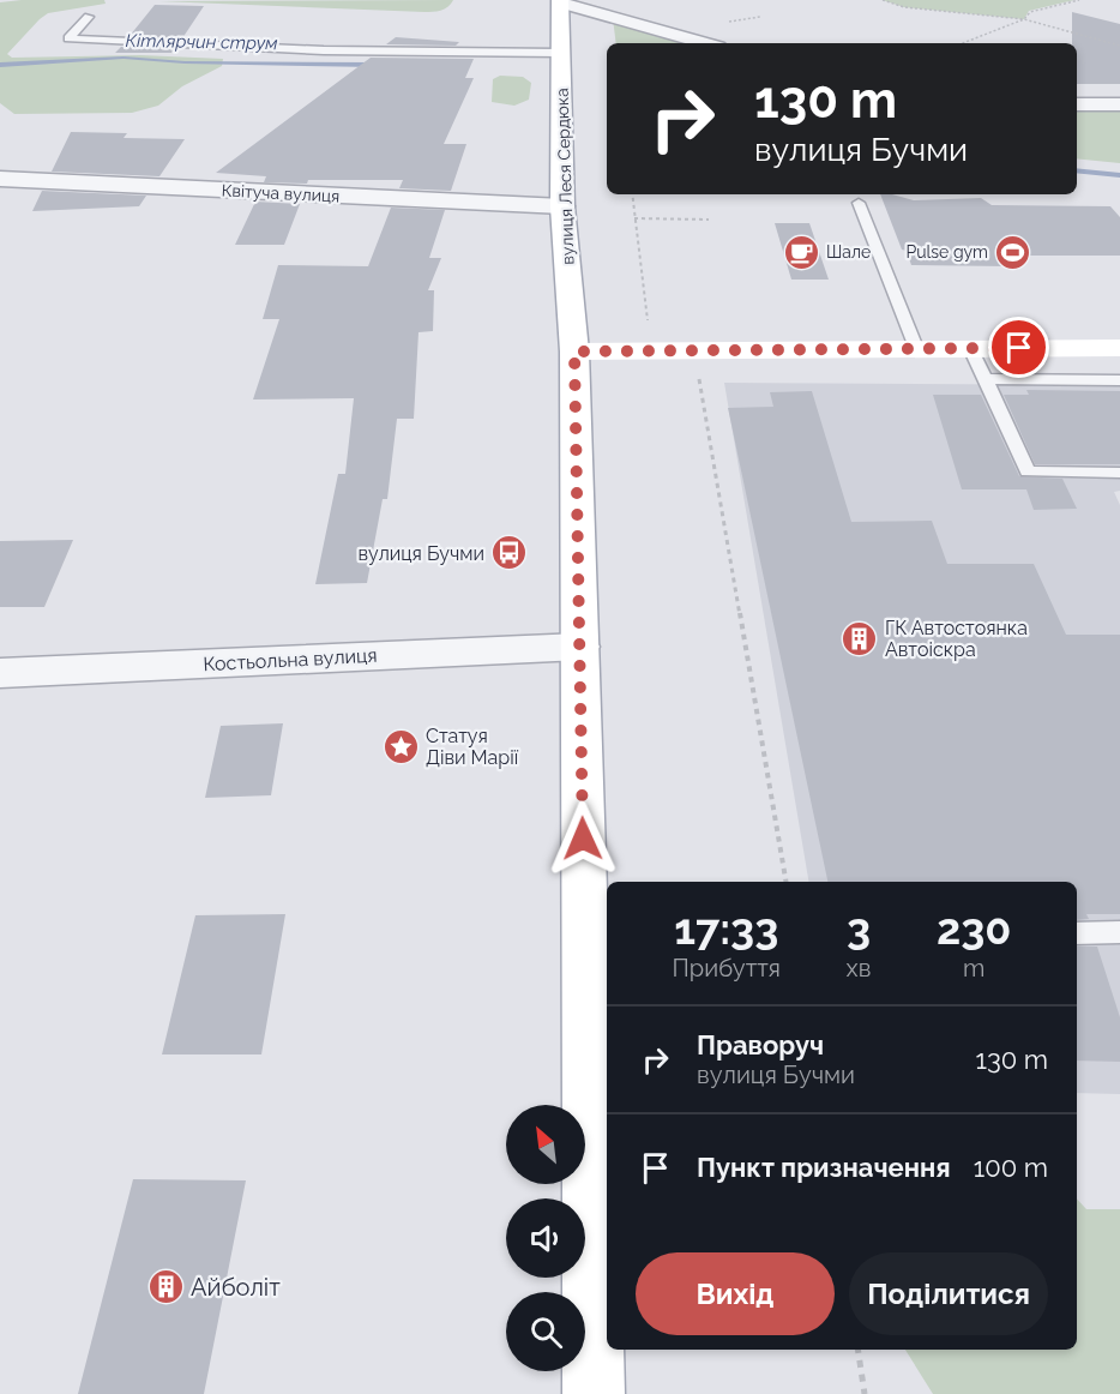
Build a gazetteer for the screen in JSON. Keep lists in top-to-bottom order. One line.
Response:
{"streets":{"main road":["вулиця Леся Сердюка"],"street":["Квітуча вулиця","Костьольна вулиця"]},"crossings":[["вулиця Леся Сердюка","Квітуча вулиця"],["вулиця Леся Сердюка","Костьольна вулиця"]],"water":["Кітлярчин струм"],"places":{"cafe":["Шале"],"sports":["Pulse gym"],"bus stop":["вулиця Бучми"],"building":["ГК Автостоянка Автоіскра","Айболіт"],"place":["Статуя Діви Марії"]},"north":"top left","page":{"turn":["130 m","вулиця Бучми"],"eta":["17:33","Прибуття","3","хв","230","m"],"list":[{"name":"Праворуч","note":"вулиця Бучми","value":"130 m"},{"name":"Пункт призначення","value":"100 m"}],"buttons":["Вихід","Поділитися"]}}
